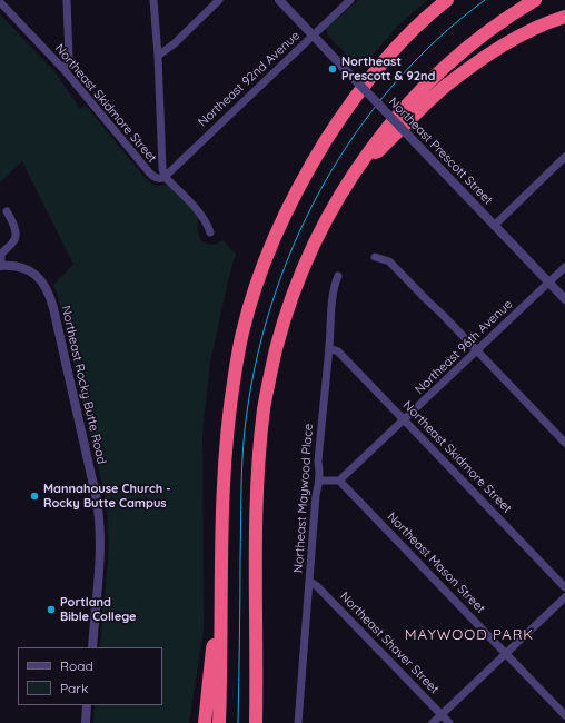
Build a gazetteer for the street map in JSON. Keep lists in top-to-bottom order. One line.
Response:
{"streets":{"street":["Northeast 92nd Avenue","Northeast Skidmore Street","Northeast Prescott Street","Northeast 96th Avenue","Northeast Rocky Butte Road","Northeast Maywood Place","Northeast Mason Street","Northeast Shaver Street"]},"crossings":[["Northeast 92nd Avenue","Northeast Skidmore Street"],["Northeast 92nd Avenue","Northeast Prescott Street"],["Northeast Skidmore Street","Northeast 96th Avenue"],["Northeast Skidmore Street","Northeast Maywood Place"],["Northeast Prescott Street","Northeast 96th Avenue"],["Northeast 96th Avenue","Northeast Mason Street"],["Northeast Maywood Place","Northeast Shaver Street"]],"districts":["MAYWOOD PARK"],"places":["Northeast Prescott & 92nd","Mannahouse Church - Rocky Butte Campus","Portland Bible College"],"legend":["Road","Park"]}
